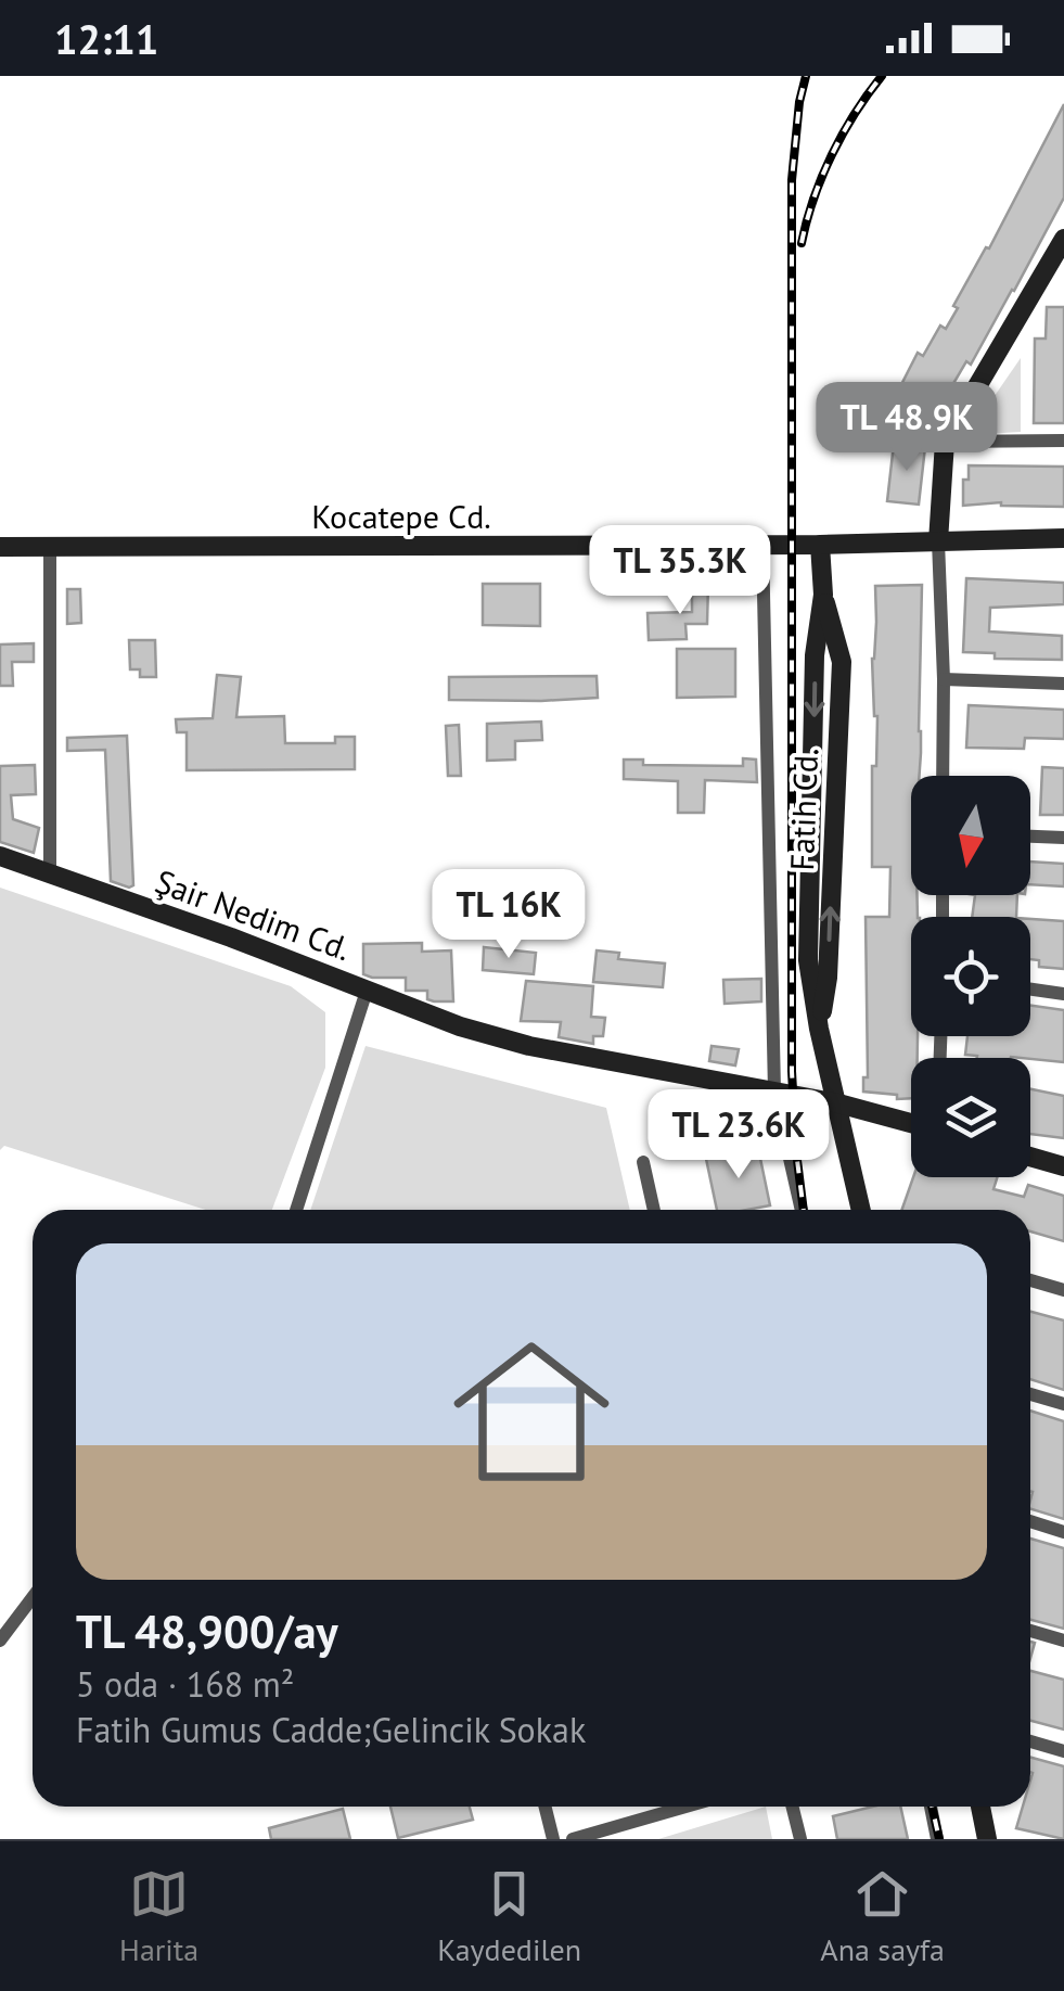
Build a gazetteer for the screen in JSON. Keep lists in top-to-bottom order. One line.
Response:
{"streets":{"street":["Kocatepe Cd.","Fatih Cd.","Şair Nedim Cd."]},"crossings":[["Kocatepe Cd.","Fatih Cd."],["Fatih Cd.","Şair Nedim Cd."]],"north":"bottom","page":{"status":"12:11","price":["TL 48.9K","TL 35.3K","TL 16K","TL 23.6K"],"list":[{"name":"TL 48,900/ay","note":"5 oda · 168 m² · Fatih Gumus Cadde;Gelincik Sokak"}],"tabs":["Harita","Kaydedilen","Ana sayfa"]}}
